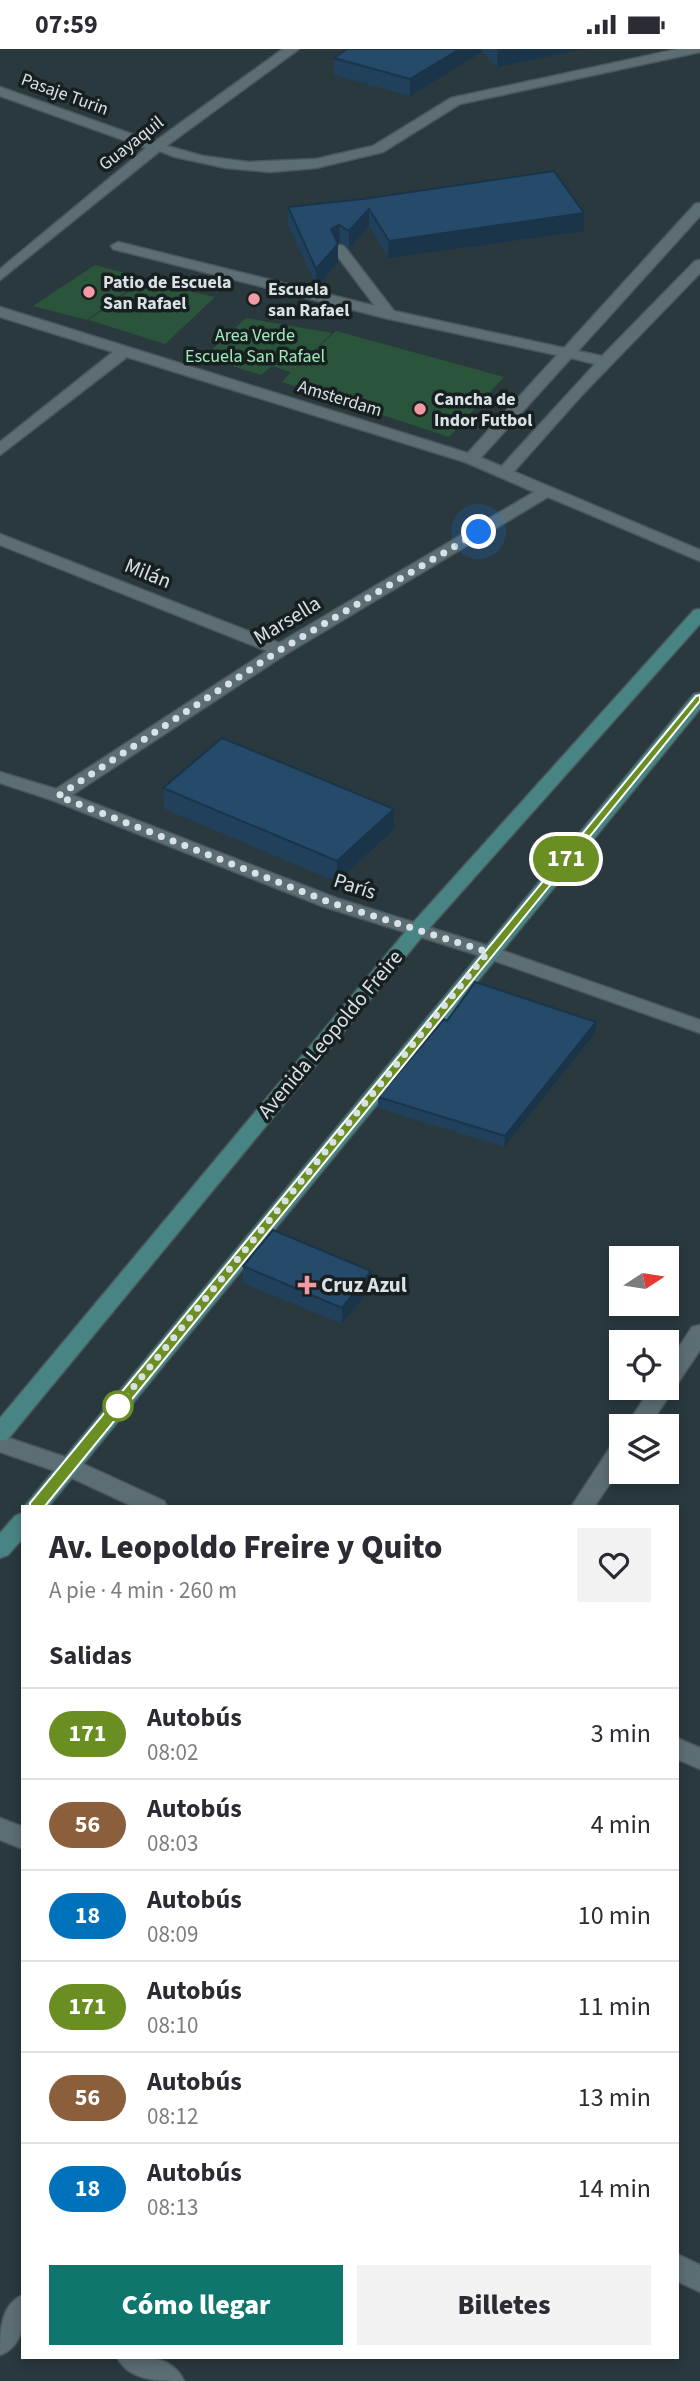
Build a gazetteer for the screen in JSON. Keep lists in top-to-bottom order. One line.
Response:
{"streets":{"main road":["Avenida Leopoldo Freire"],"street":["Pasaje Turin","Guayaquil","Amsterdam","Milán","Marsella","París"]},"crossings":[["Pasaje Turin","Guayaquil"],["Amsterdam","Marsella"],["Milán","Marsella"],["Marsella","París"],["París","Avenida Leopoldo Freire"]],"parks":["Area Verde Escuela San Rafael"],"places":{"other":["Patio de Escuela San Rafael","Escuela san Rafael","Cancha de Indor Futbol"],"health":["Cruz Azul"]},"lines":["bus line 171"],"north":"right","page":{"status":"07:59","on_map":"171","heading":[["Av. Leopoldo Freire y Quito","A pie · 4 min · 260 m"],"Salidas"],"list":[{"mark":"171","name":"Autobús","note":"08:02","value":"3 min"},{"mark":"56","name":"Autobús","note":"08:03","value":"4 min"},{"mark":"18","name":"Autobús","note":"08:09","value":"10 min"},{"mark":"171","name":"Autobús","note":"08:10","value":"11 min"},{"mark":"56","name":"Autobús","note":"08:12","value":"13 min"},{"mark":"18","name":"Autobús","note":"08:13","value":"14 min"}],"buttons":["Cómo llegar","Billetes"]}}
